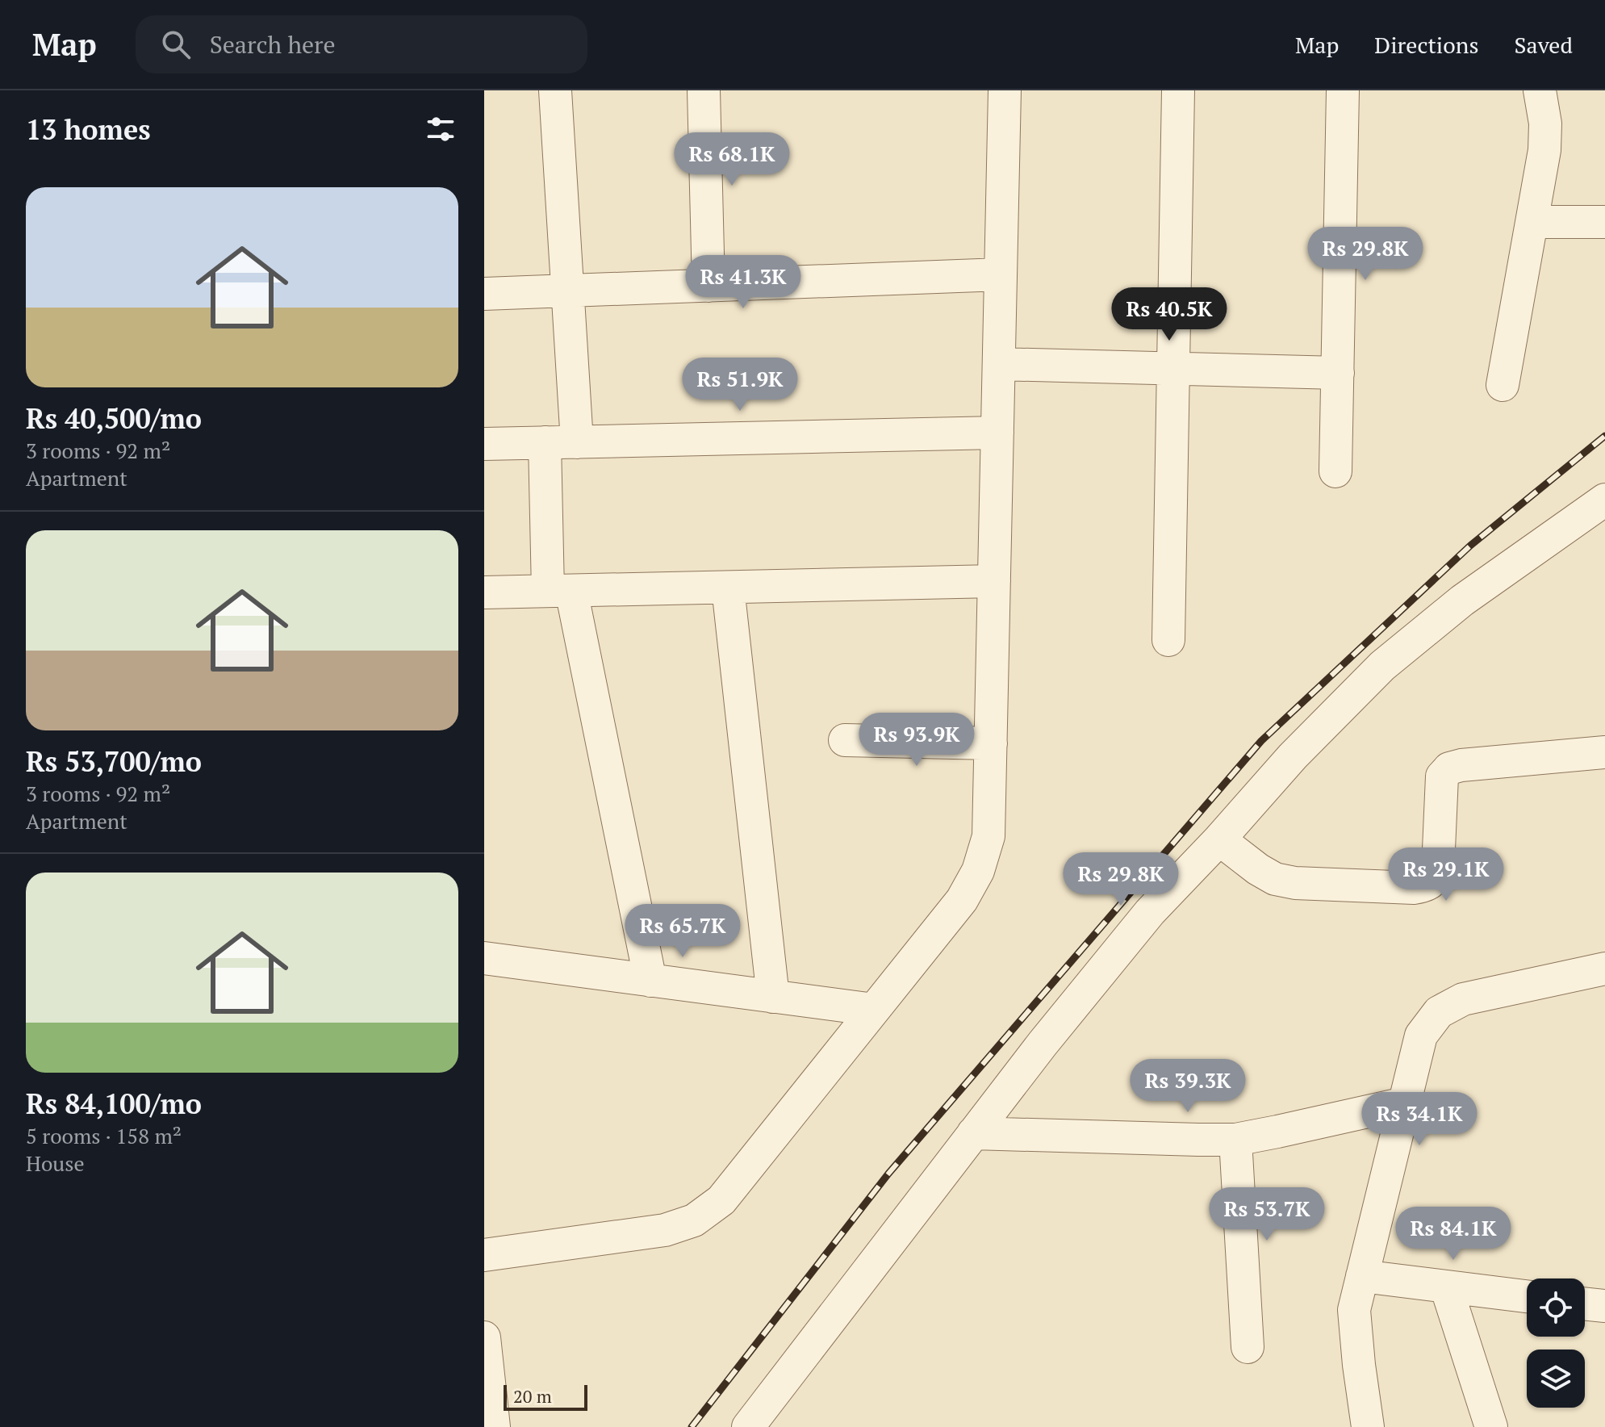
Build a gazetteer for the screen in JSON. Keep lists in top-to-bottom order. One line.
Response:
{"scale_bar":"20 m","page":{"header":"Map","search":"Search here","nav":["Map","Directions","Saved"],"heading":"13 homes","price":["Rs 68.1K","Rs 29.8K","Rs 41.3K","Rs 40.5K","Rs 51.9K","Rs 93.9K","Rs 29.1K","Rs 29.8K","Rs 65.7K","Rs 39.3K","Rs 34.1K","Rs 53.7K","Rs 84.1K"],"list":[{"name":"Rs 40,500/mo","note":"3 rooms · 92 m² · Apartment"},{"name":"Rs 53,700/mo","note":"3 rooms · 92 m² · Apartment"},{"name":"Rs 84,100/mo","note":"5 rooms · 158 m² · House"}],"scale":"20 m"}}
